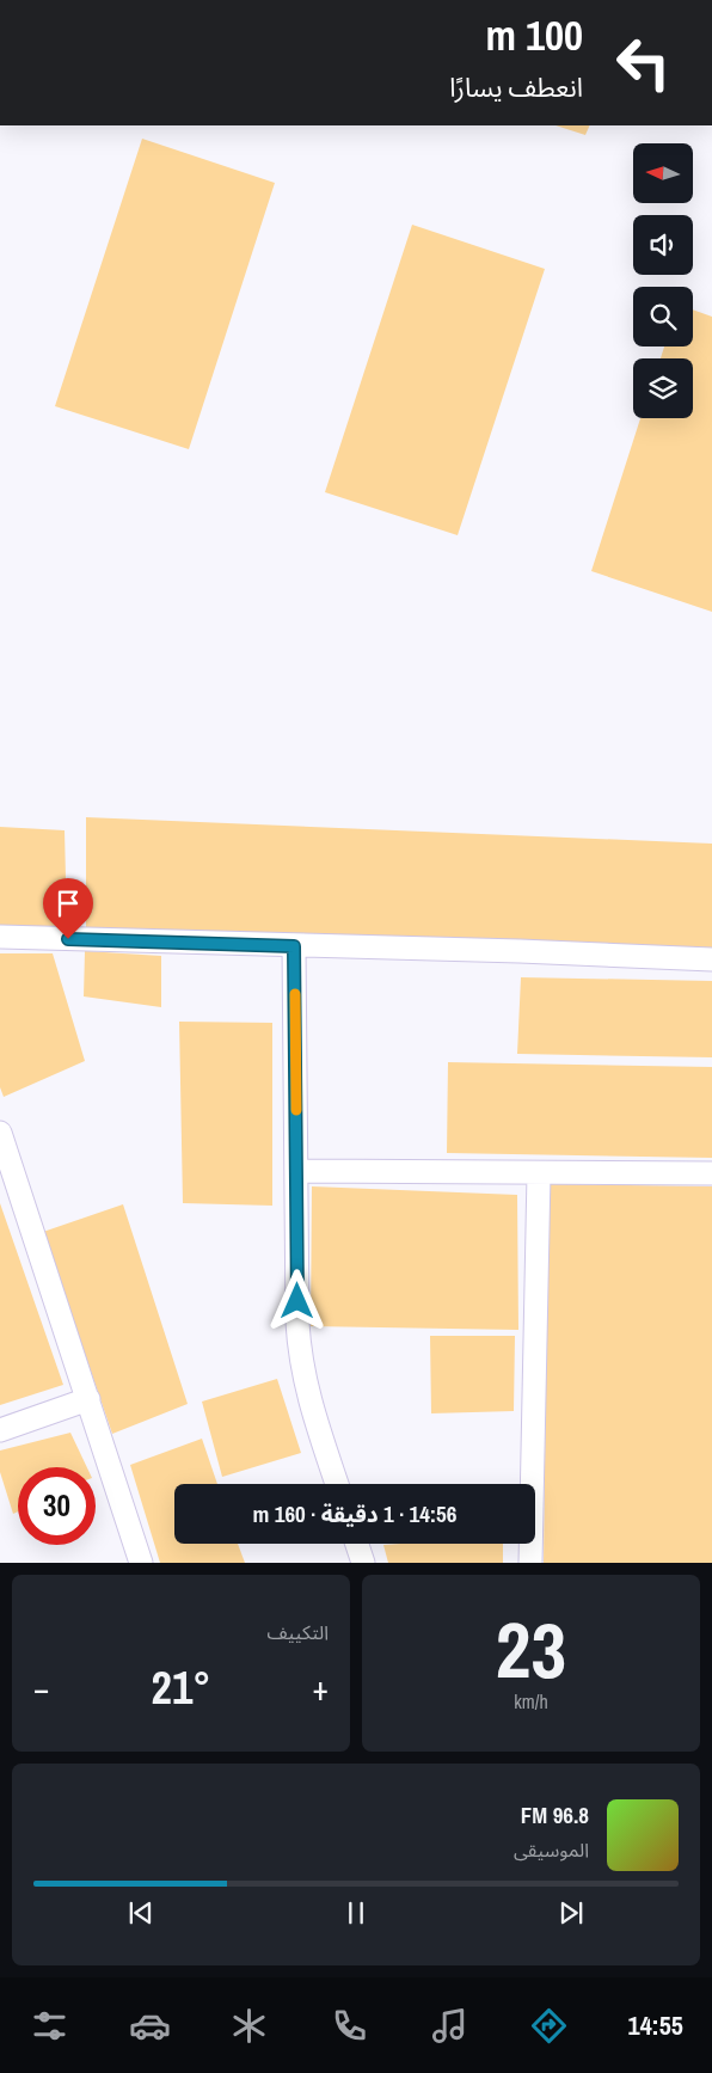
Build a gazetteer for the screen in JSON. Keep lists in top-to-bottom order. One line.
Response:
{"north":"left","page":{"turn":["100 m","انعطف يسارًا"],"limit":"30","trip":"14:56 · 1 دقيقة · 160 m","tile":[["23","km/h"],"التكييف"],"heat":["−","21°","+"],"song":["96.8 FM","الموسيقى"],"tabs":"14:55"}}
